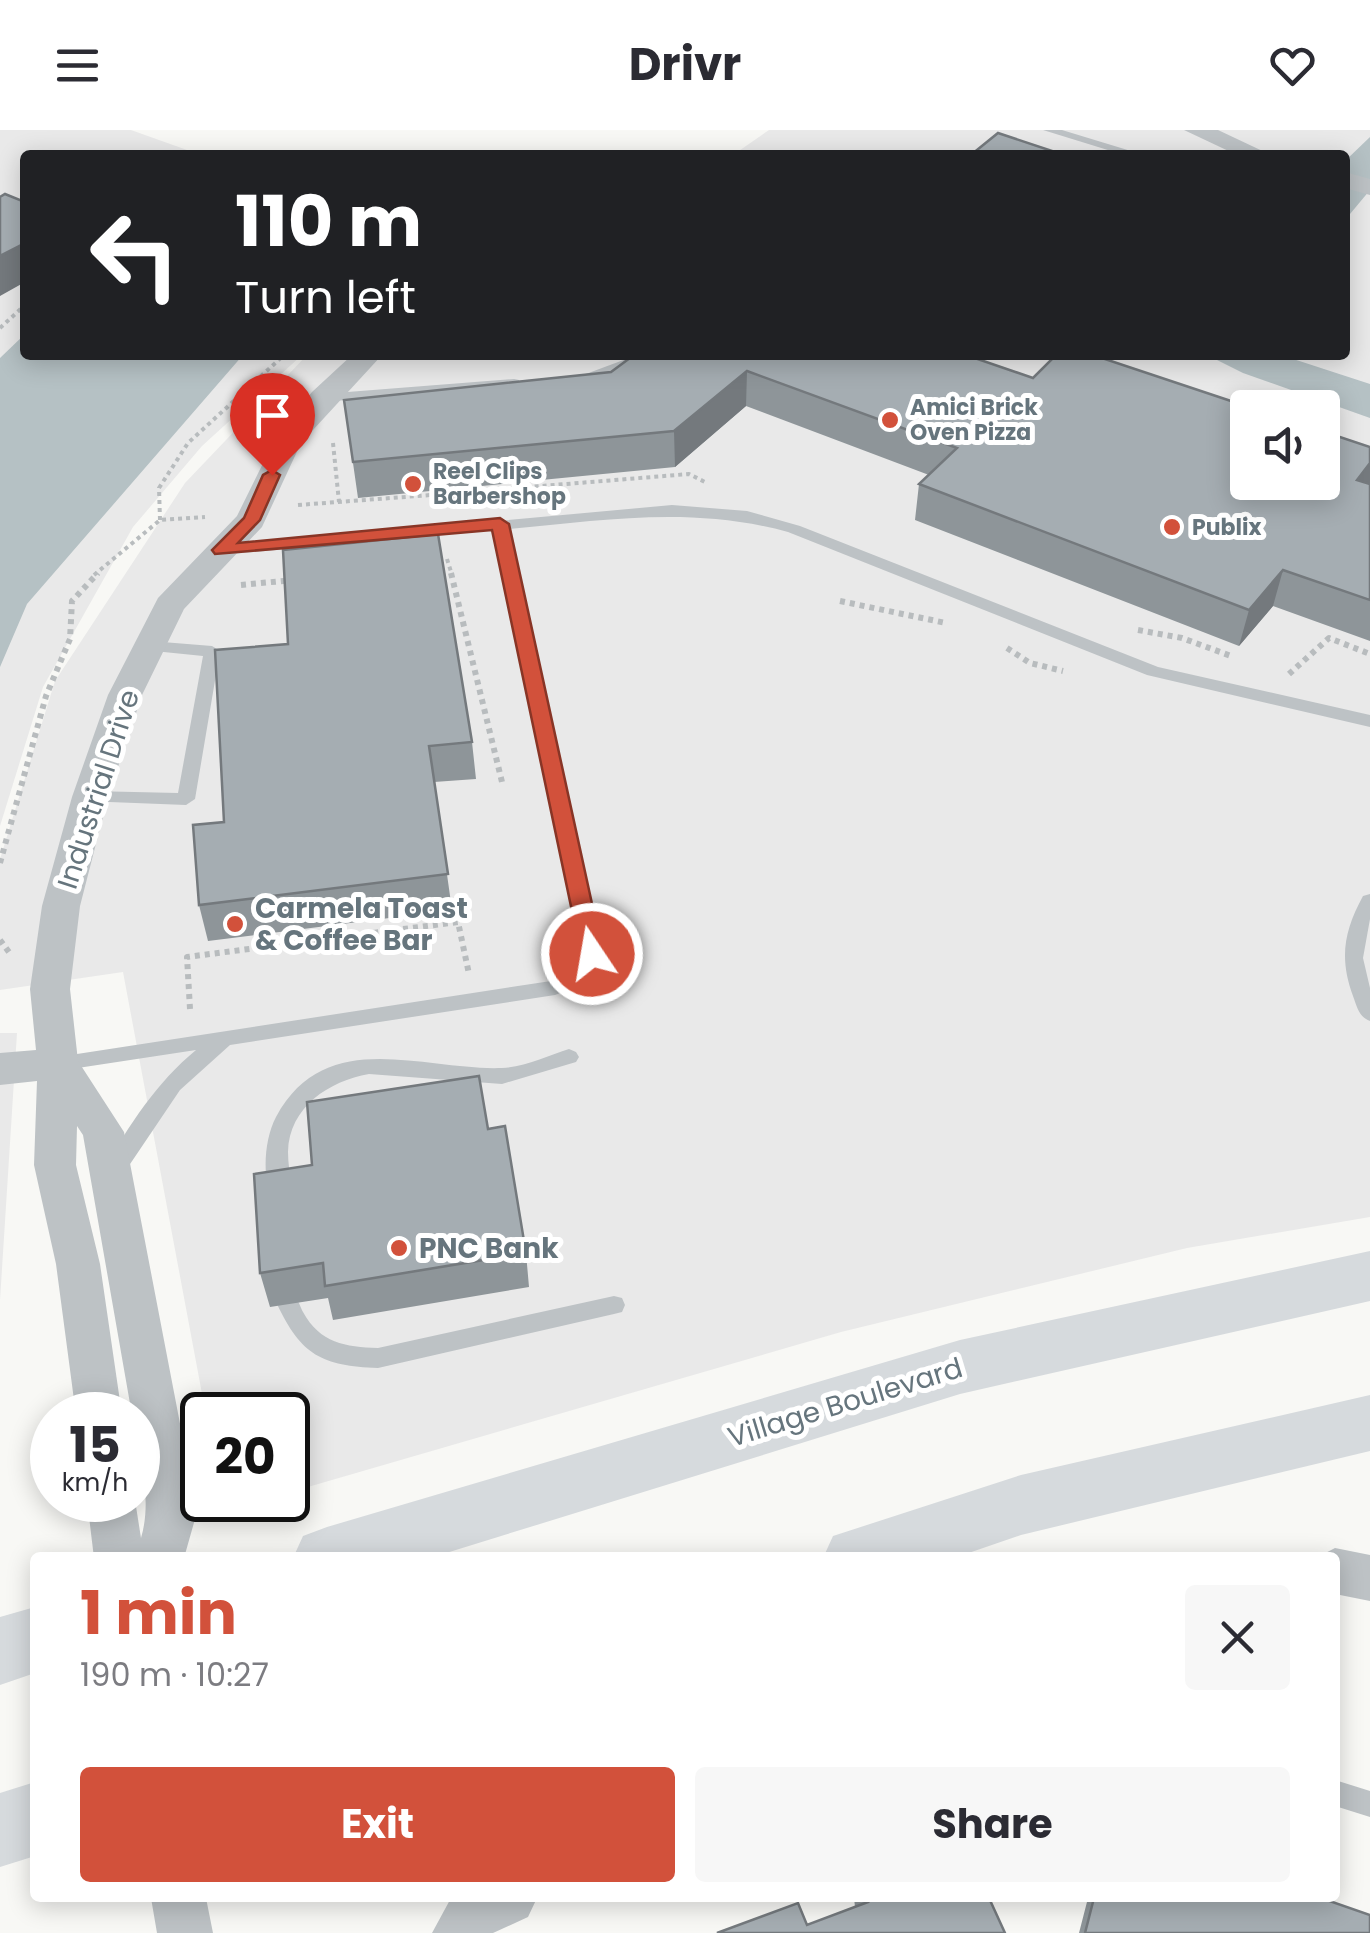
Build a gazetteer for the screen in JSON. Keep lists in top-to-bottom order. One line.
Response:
{"streets":{"street":["Industrial Drive","Village Boulevard"]},"places":["Amici Brick Oven Pizza","Reel Clips Barbershop","Publix","Carmela Toast & Coffee Bar","PNC Bank"],"page":{"header":"Drivr","turn":["110 m","Turn left"],"speed":"15 km/h","limit":"20","heading":["1 min","190 m · 10:27"],"buttons":["Exit","Share"]}}
